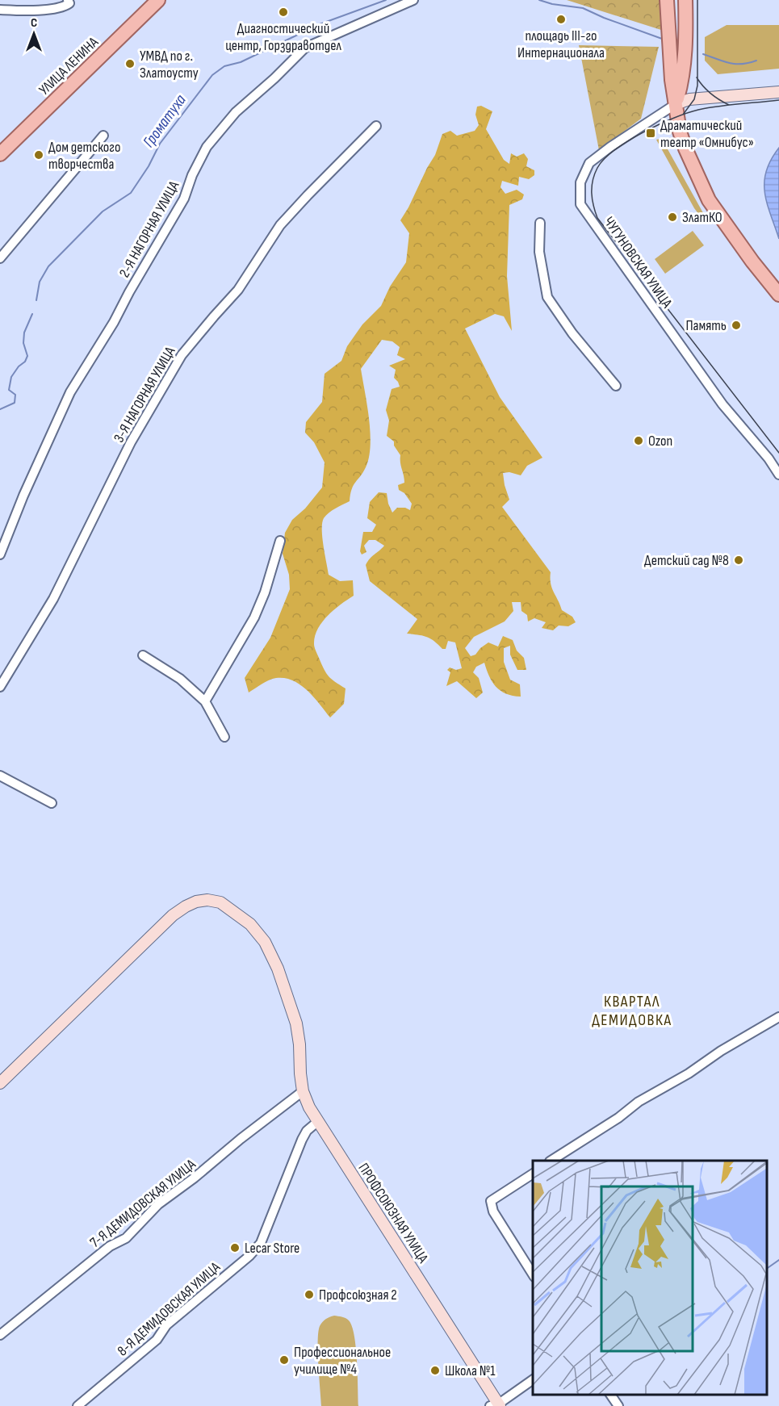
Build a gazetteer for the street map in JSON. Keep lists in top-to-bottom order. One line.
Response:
{"streets":{"main road":["УЛИЦА ЛЕНИНА","ПРОФСОЮЗНАЯ УЛИЦА"],"street":["2-Я НАГОРНАЯ УЛИЦА","ЧУГУНОВСКАЯ УЛИЦА","3-Я НАГОРНАЯ УЛИЦА","7-Я ДЕМИДОВСКАЯ УЛИЦА","8-Я ДЕМИДОВСКАЯ УЛИЦА"]},"crossings":[["7-Я ДЕМИДОВСКАЯ УЛИЦА","ПРОФСОЮЗНАЯ УЛИЦА"],["ПРОФСОЮЗНАЯ УЛИЦА","8-Я ДЕМИДОВСКАЯ УЛИЦА"]],"districts":["КВАРТАЛ ДЕМИДОВКА"],"water":["Громатуха"],"places":{"other":["Диагностический центр, Горздравотдел","площадь III-го Интернационала","УМВД по г. Златоусту","Дом детского творчества","ЗлатКО","Память","Ozon","Детский сад №8","Lecar Store","Профсоюзная 2","Профессиональное училище №4","Школа №1"],"transit":["Драматический театр «Омнибус»"]},"north":"top"}
